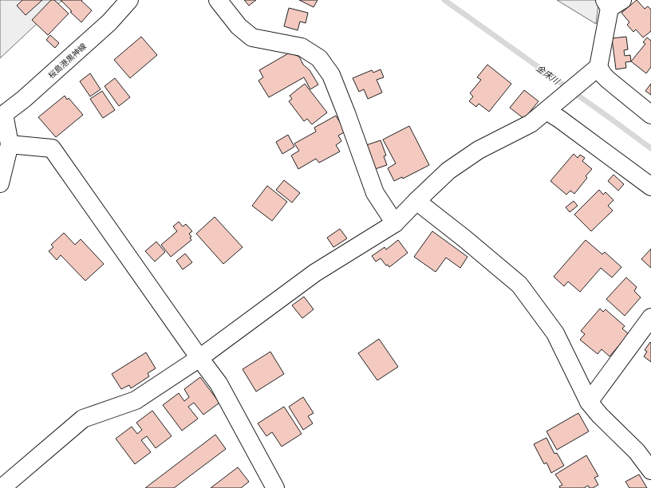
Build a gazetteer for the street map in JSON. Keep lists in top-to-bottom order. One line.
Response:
{"streets":{"street":["桜島港黒神線"]},"water":["金床川"]}
